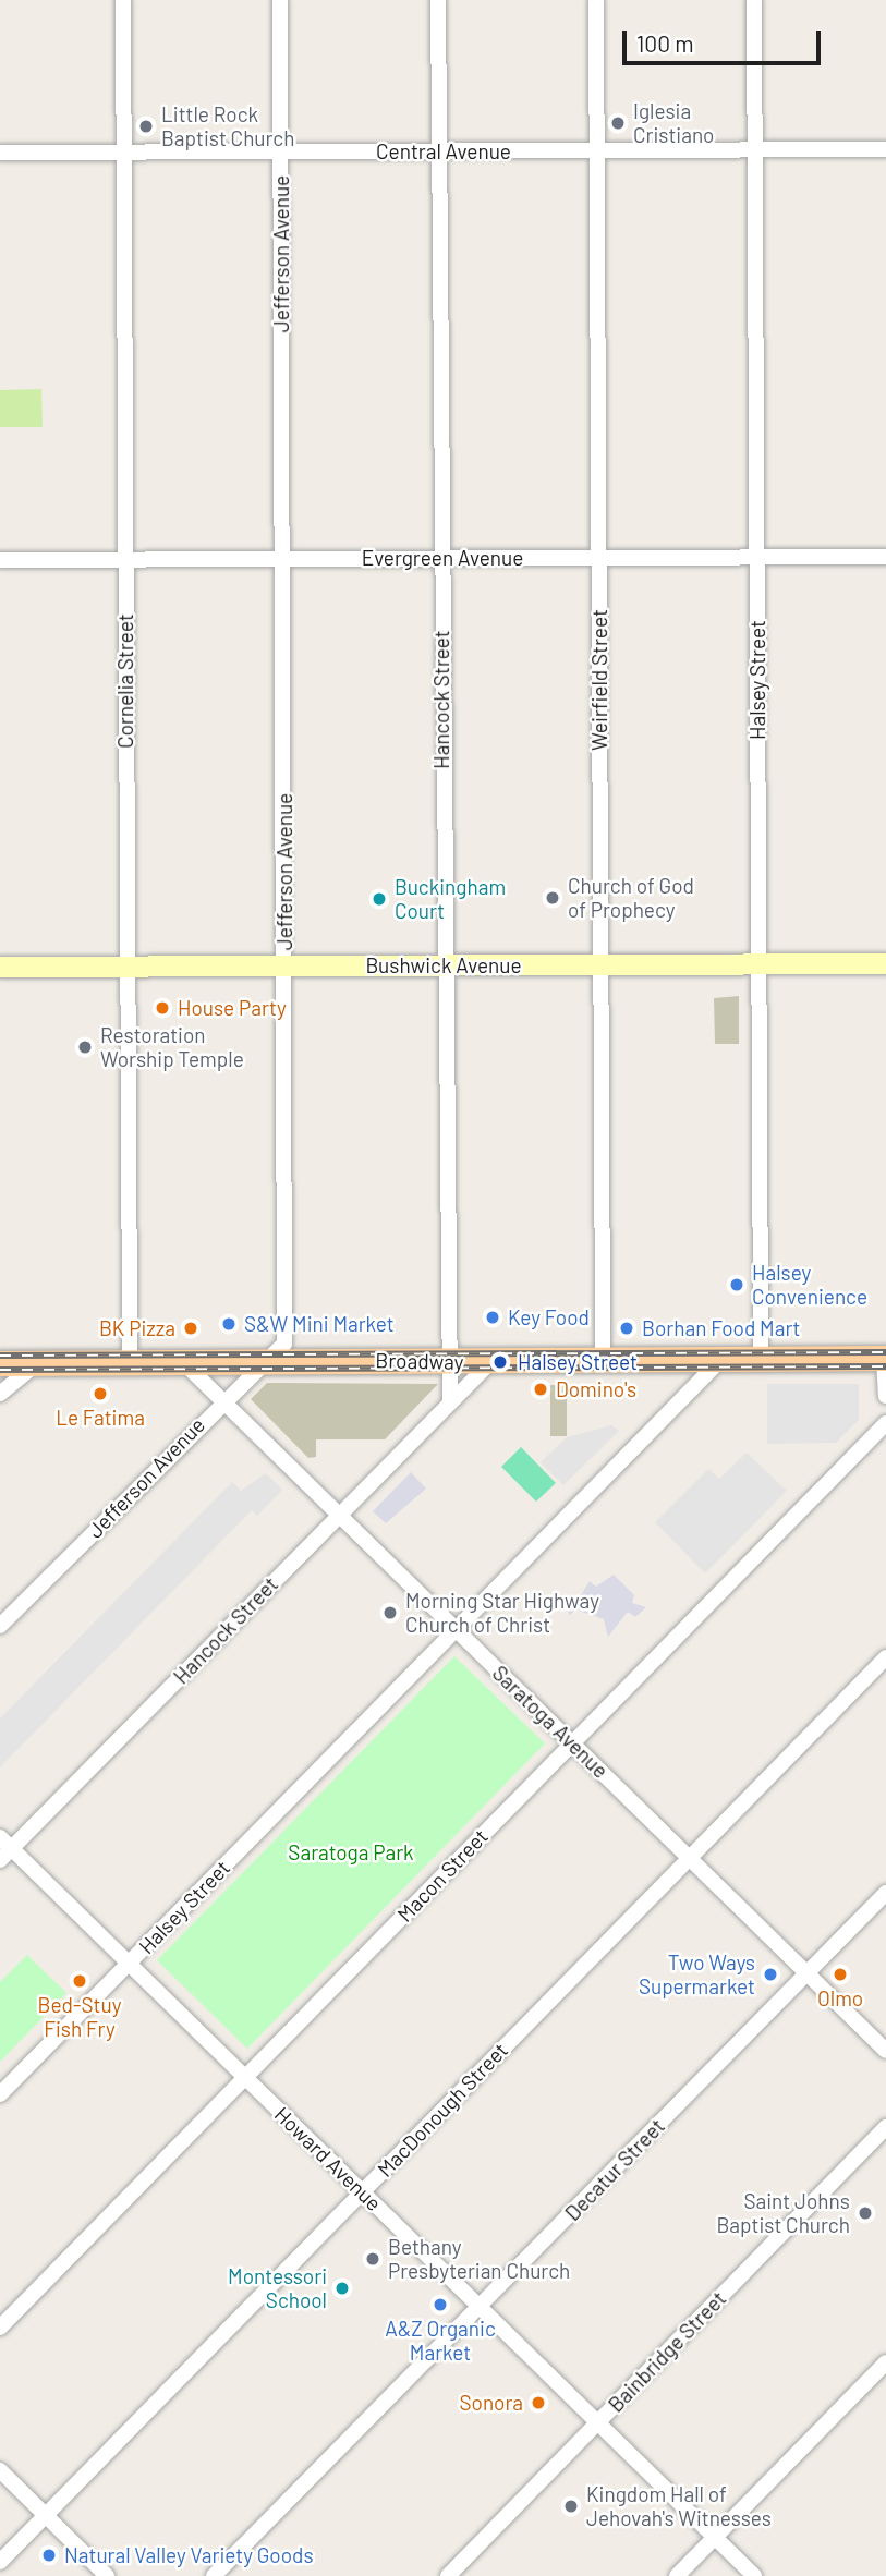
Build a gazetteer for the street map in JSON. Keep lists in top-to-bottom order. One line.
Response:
{"streets":{"main road":["Bushwick Avenue","Broadway"],"street":["Central Avenue","Jefferson Avenue","Evergreen Avenue","Weirfield Street","Halsey Street","Cornelia Street","Hancock Street","Saratoga Avenue","Macon Street","MacDonough Street","Howard Avenue","Decatur Street","Bainbridge Street"]},"crossings":[["Central Avenue","Jefferson Avenue"],["Central Avenue","Weirfield Street"],["Central Avenue","Halsey Street"],["Central Avenue","Cornelia Street"],["Central Avenue","Hancock Street"],["Jefferson Avenue","Evergreen Avenue"],["Jefferson Avenue","Bushwick Avenue"],["Jefferson Avenue","Broadway"],["Jefferson Avenue","Saratoga Avenue"],["Evergreen Avenue","Weirfield Street"],["Evergreen Avenue","Halsey Street"],["Evergreen Avenue","Cornelia Street"],["Evergreen Avenue","Hancock Street"],["Weirfield Street","Bushwick Avenue"],["Weirfield Street","Broadway"],["Halsey Street","Bushwick Avenue"],["Halsey Street","Broadway"],["Halsey Street","Saratoga Avenue"],["Halsey Street","Howard Avenue"],["Cornelia Street","Bushwick Avenue"],["Cornelia Street","Broadway"],["Hancock Street","Bushwick Avenue"],["Hancock Street","Broadway"],["Hancock Street","Saratoga Avenue"],["Hancock Street","Howard Avenue"],["Broadway","Saratoga Avenue"],["Saratoga Avenue","Macon Street"],["Saratoga Avenue","MacDonough Street"],["Saratoga Avenue","Decatur Street"],["Macon Street","Howard Avenue"],["MacDonough Street","Howard Avenue"],["Howard Avenue","Decatur Street"],["Howard Avenue","Bainbridge Street"]],"parks":["Saratoga Park"],"places":["Iglesia Cristiano","Little Rock Baptist Church","Church of God of Prophecy","Buckingham Court","House Party","Restoration Worship Temple","Halsey Convenience","Key Food","S&W Mini Market","BK Pizza","Borhan Food Mart","Halsey Street","Domino's","Le Fatima","Morning Star Highway Church of Christ","Two Ways Supermarket","Olmo","Bed-Stuy Fish Fry","Saint Johns Baptist Church","Bethany Presbyterian Church","Montessori School","A&Z Organic Market","Sonora","Kingdom Hall of Jehovah's Witnesses","Natural Valley Variety Goods"],"scale_bar":"100 m"}
